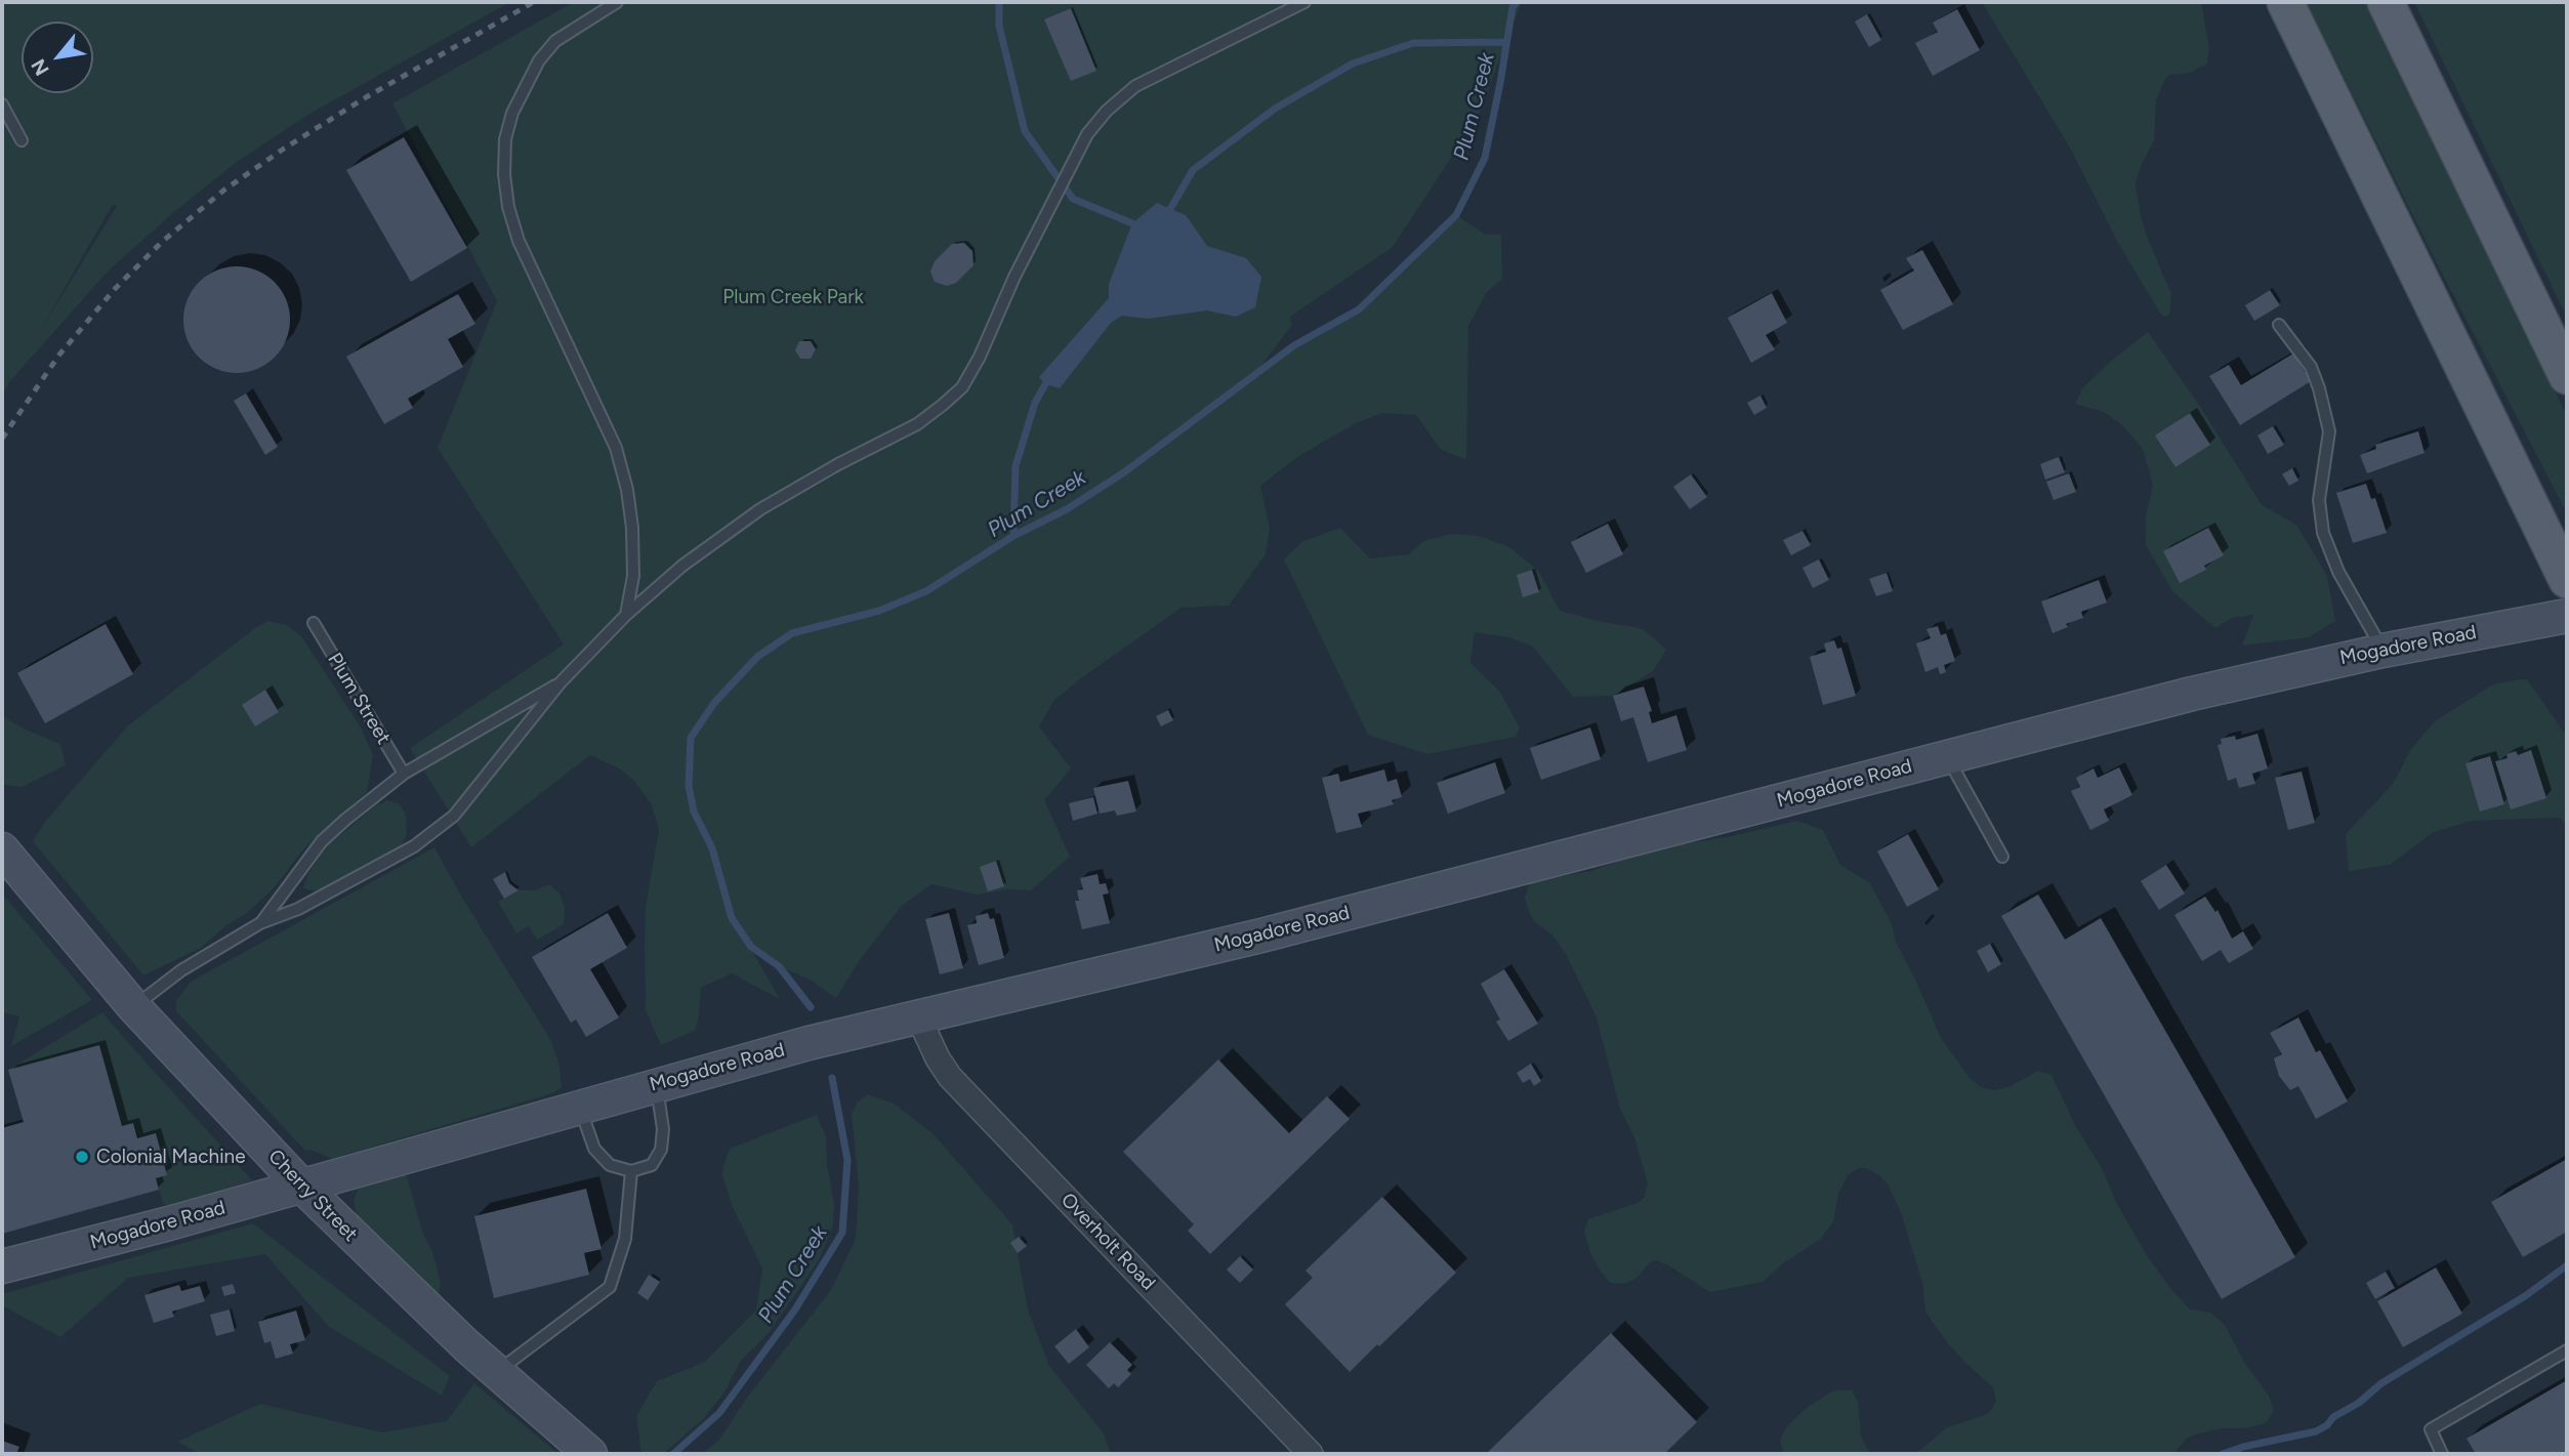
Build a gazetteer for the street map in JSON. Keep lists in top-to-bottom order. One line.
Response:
{"streets":{"street":["Mogadore Road","Cherry Street","Overholt Road"],"lane":["Plum Street"]},"crossings":[["Mogadore Road","Cherry Street"],["Mogadore Road","Overholt Road"]],"water":["Plum Creek"],"parks":["Plum Creek Park"],"places":["Colonial Machine"],"north":"bottom left"}
